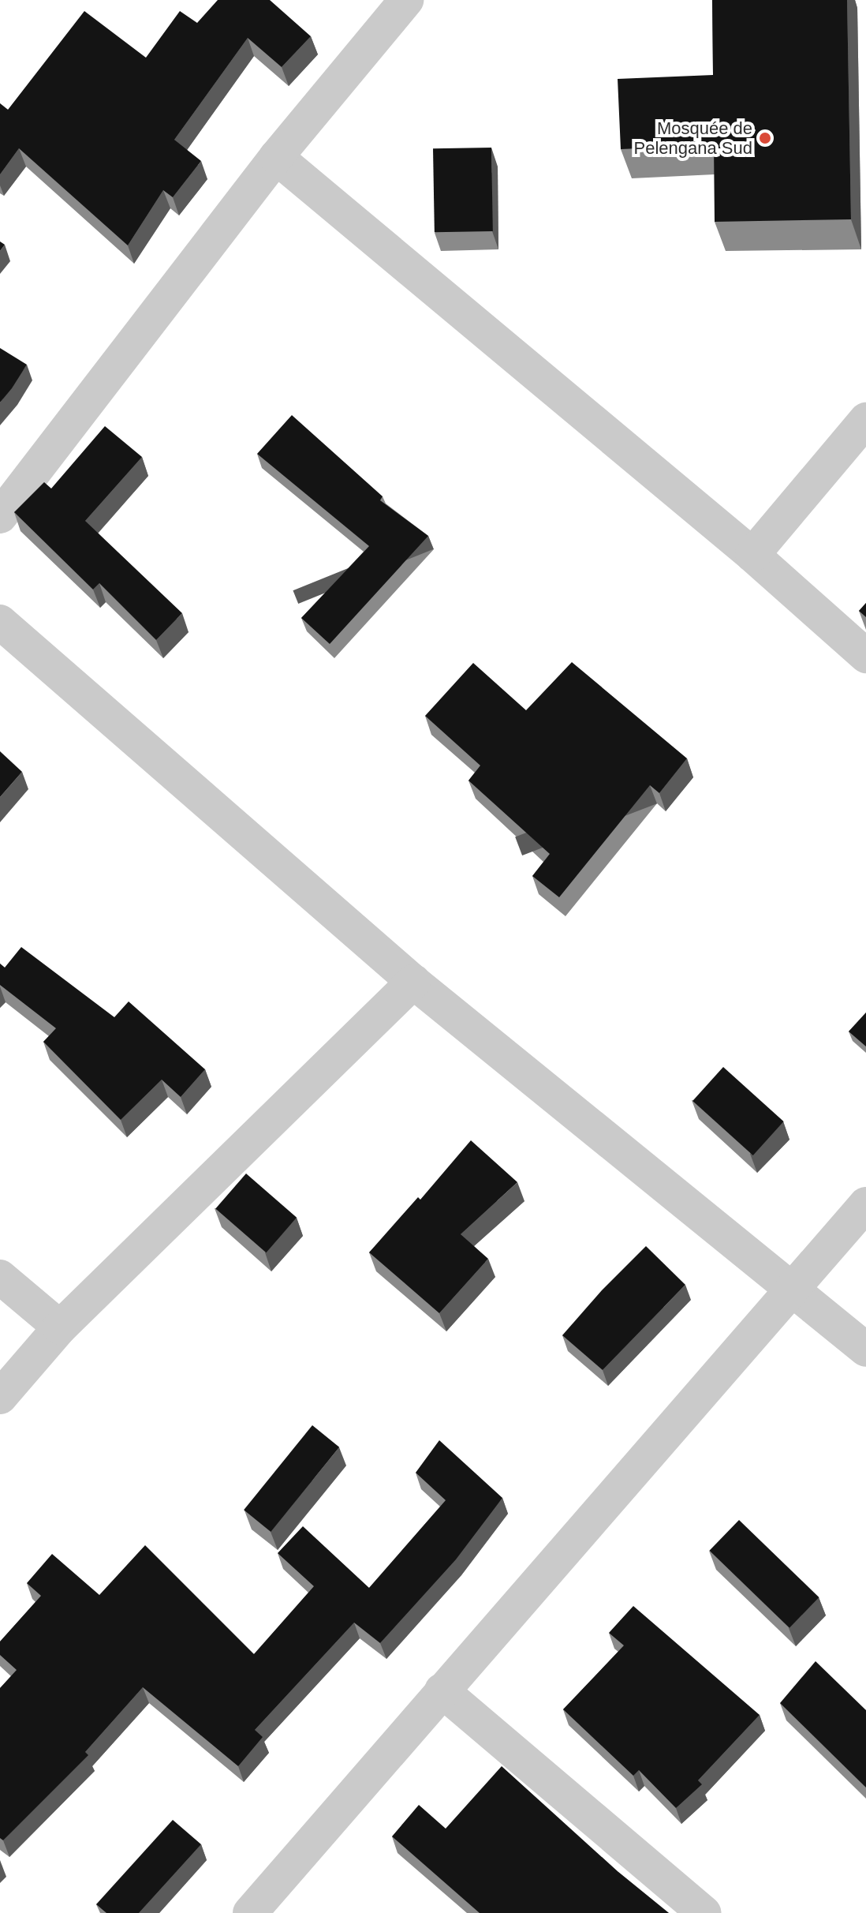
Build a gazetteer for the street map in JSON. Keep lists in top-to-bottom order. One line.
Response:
{"places":["Mosquée de Pelengana Sud"]}
